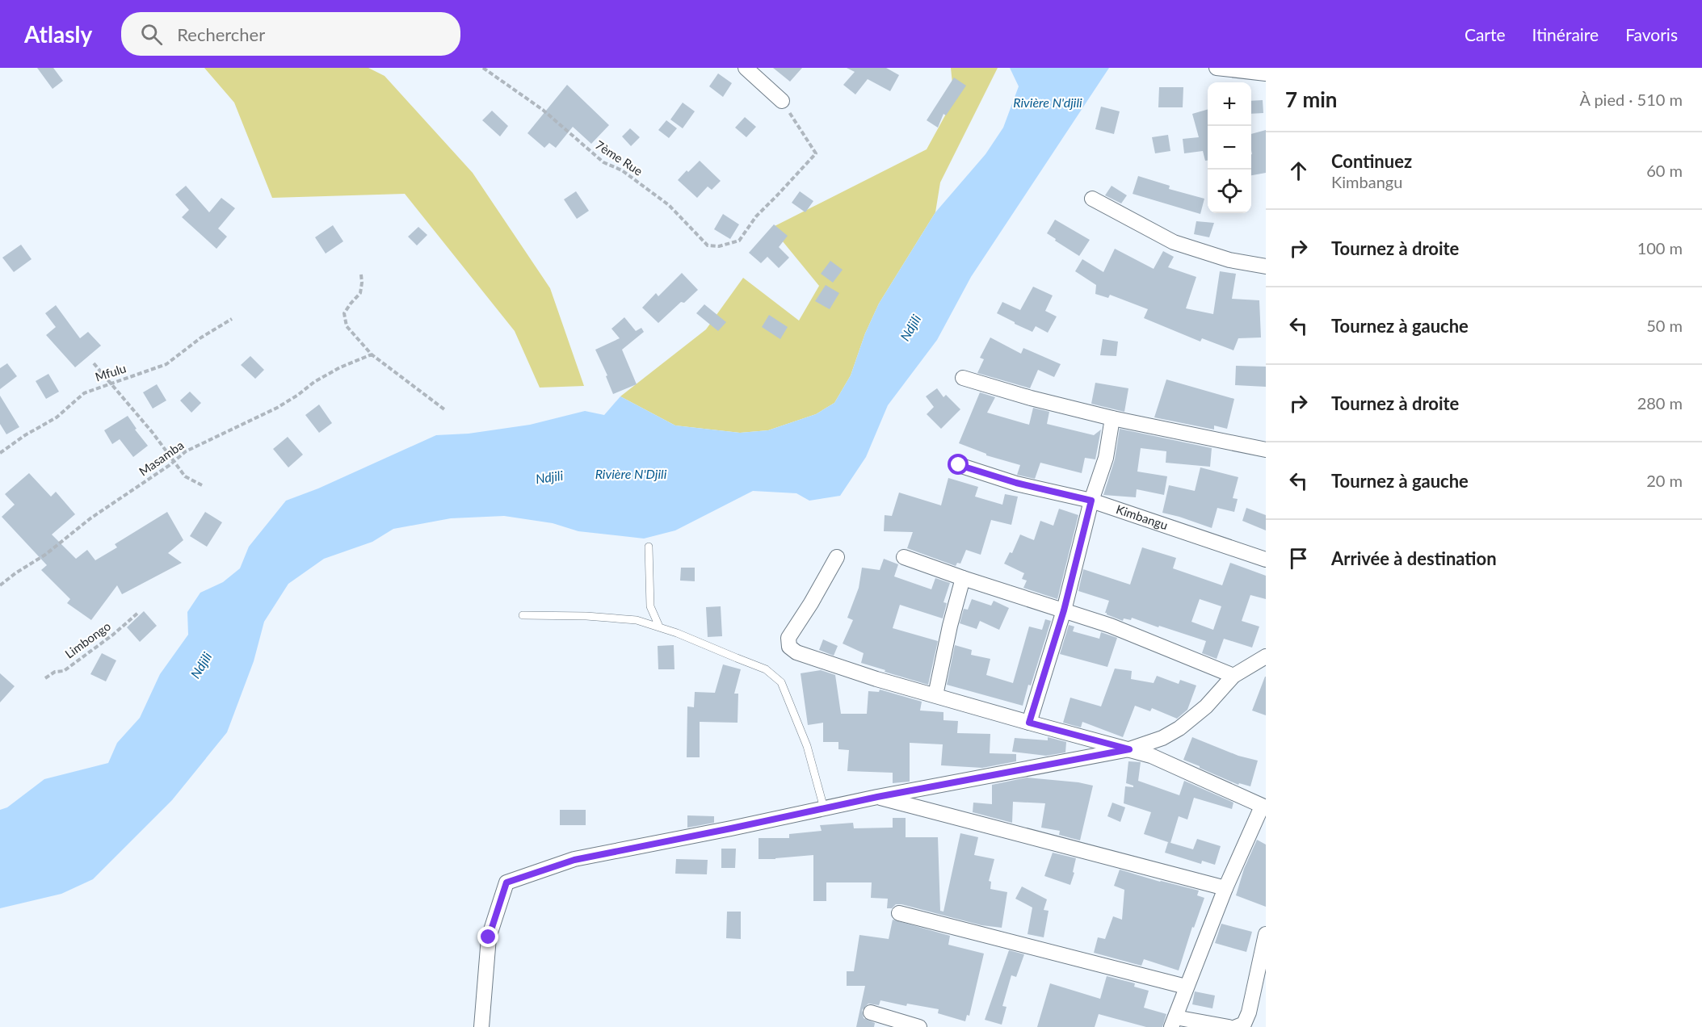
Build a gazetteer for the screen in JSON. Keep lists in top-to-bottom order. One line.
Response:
{"streets":{"street":["Kimbangu"],"path":["7ème Rue","Mfulu","Masamba","Limbongo"]},"water":["Rivière N'djili","Ndjili","Rivière N'Djili"],"page":{"header":"Atlasly","search":"Rechercher","nav":["Carte","Itinéraire","Favoris"],"heading":["7 min","À pied · 510 m"],"map_buttons":["+","−"],"list":[["Continuez","Kimbangu","60 m"],["Tournez à droite","100 m"],["Tournez à gauche","50 m"],["Tournez à droite","280 m"],["Tournez à gauche","20 m"],"Arrivée à destination"]}}
